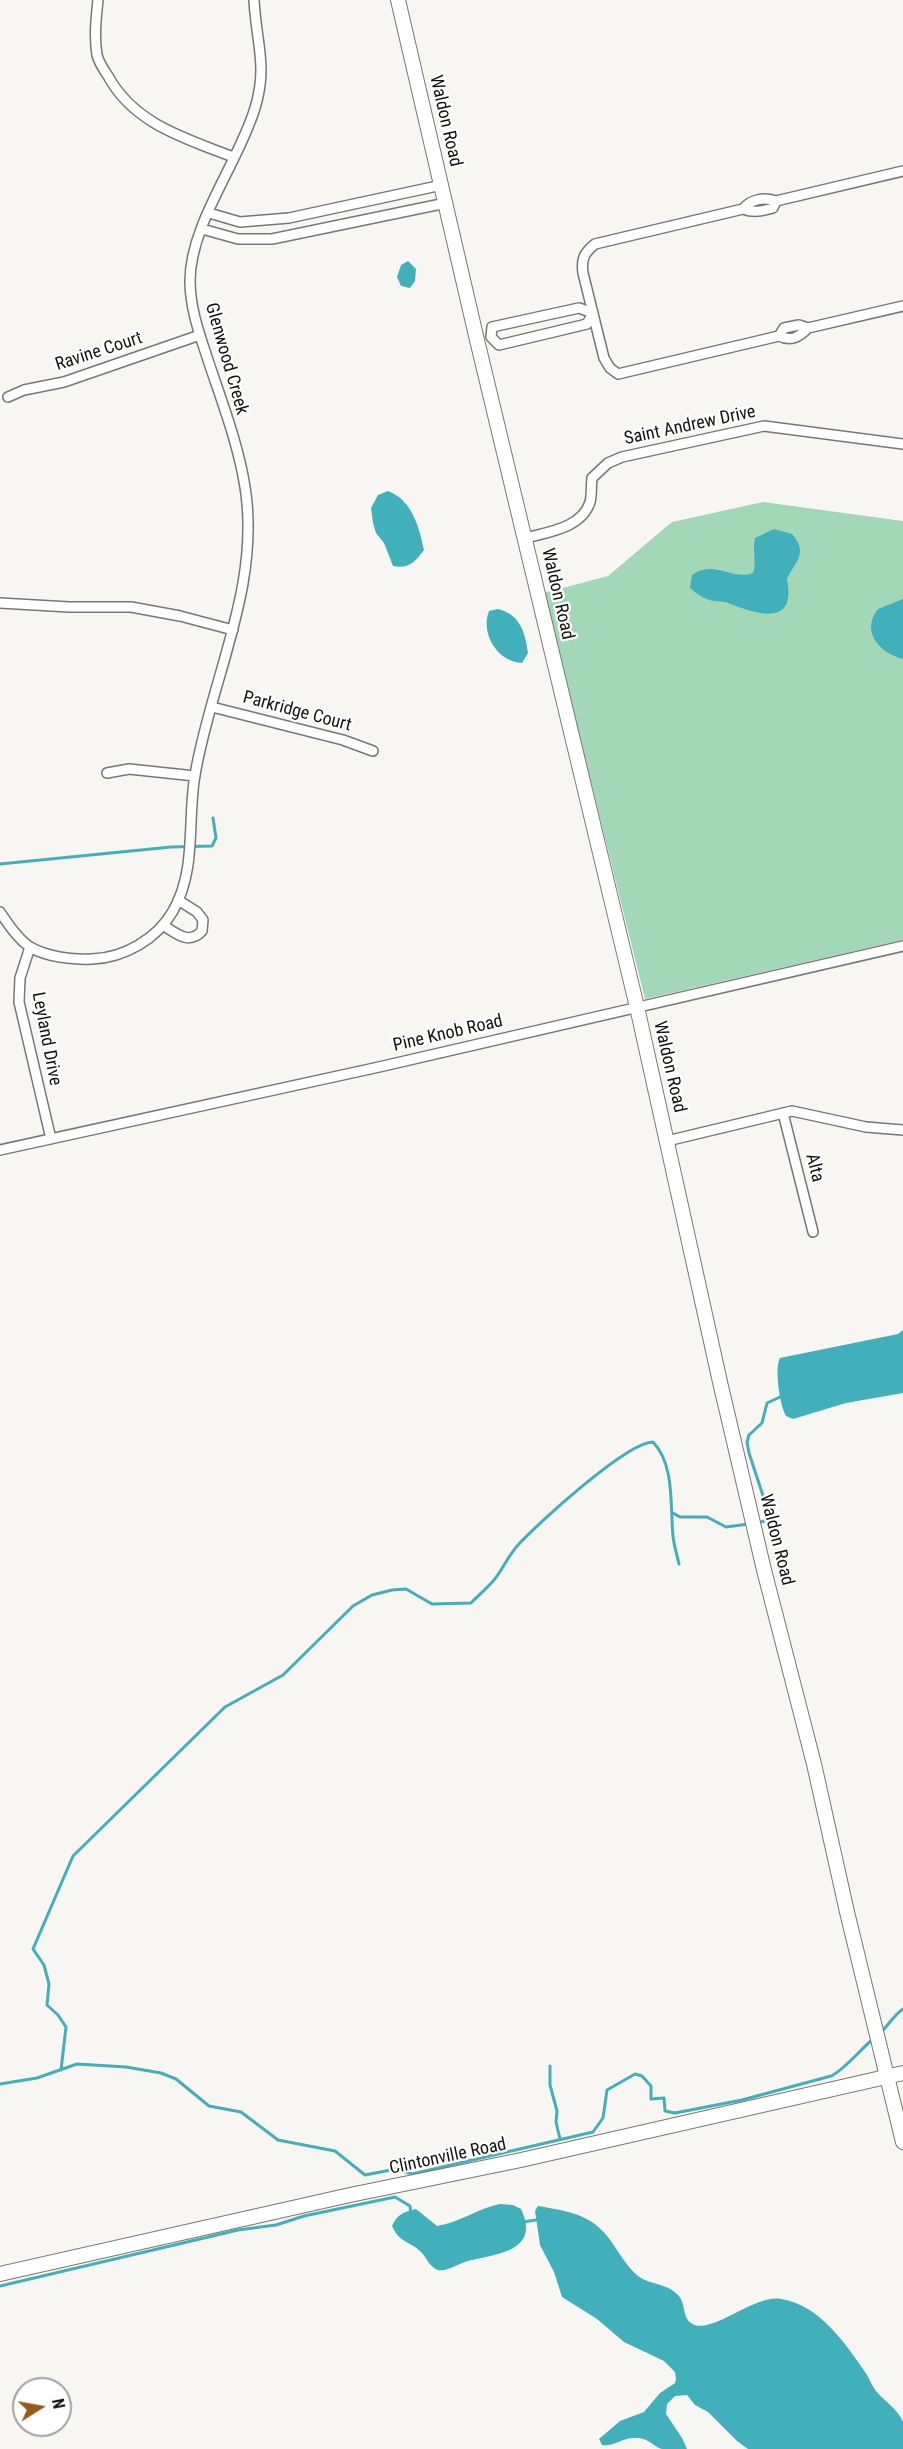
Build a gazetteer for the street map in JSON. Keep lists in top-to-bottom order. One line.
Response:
{"streets":{"street":["Waldon Road","Ravine Court","Glenwood Creek","Saint Andrew Drive","Parkridge Court","Pine Knob Road","Leyland Drive","Alta","Clintonville Road"]},"crossings":[["Waldon Road","Saint Andrew Drive"],["Waldon Road","Pine Knob Road"],["Waldon Road","Clintonville Road"],["Ravine Court","Glenwood Creek"],["Glenwood Creek","Parkridge Court"],["Glenwood Creek","Leyland Drive"],["Pine Knob Road","Leyland Drive"]],"north":"right"}
